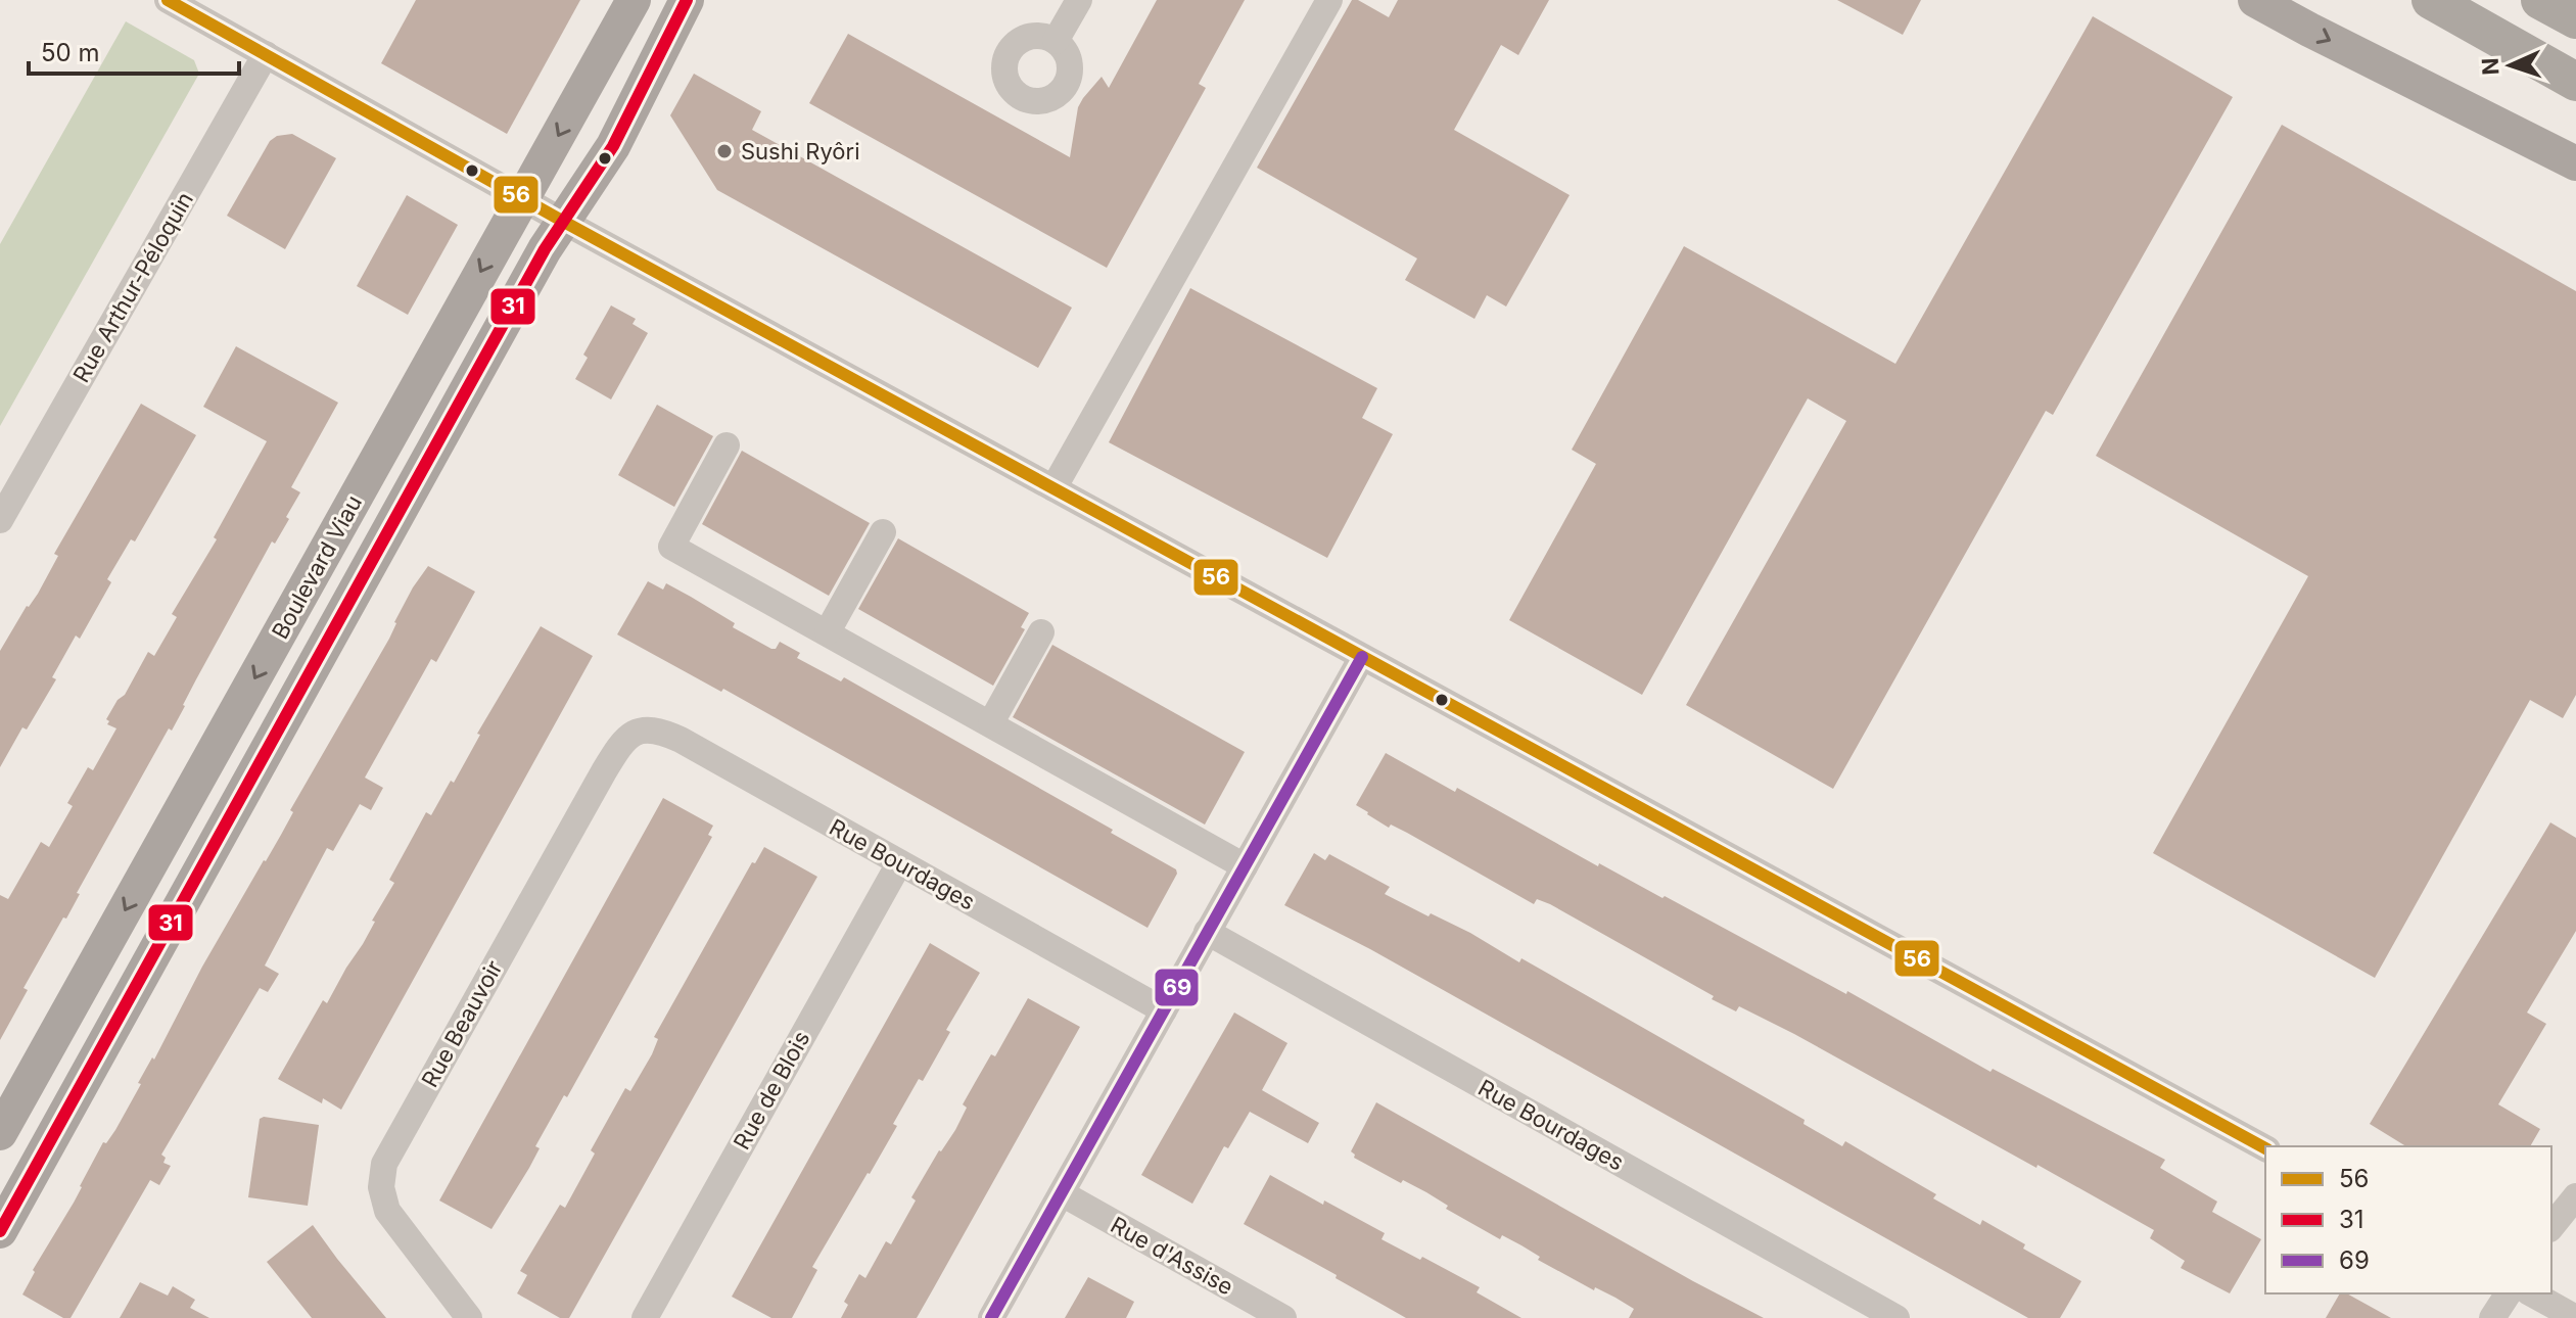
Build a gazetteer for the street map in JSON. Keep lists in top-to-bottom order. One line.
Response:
{"streets":{"main road":["Boulevard Viau"],"street":["Rue Arthur-Péloquin","Rue Bourdages","Rue Beauvoir","Rue de Blois","Rue d'Assise"]},"crossings":[["Rue Bourdages","Rue Beauvoir"],["Rue Bourdages","Rue de Blois"]],"places":["Sushi Ryôri"],"lines":["transit line 56","transit line 31","transit line 69"],"legend":["56","31","69"],"scale_bar":"50 m","north":"left"}
